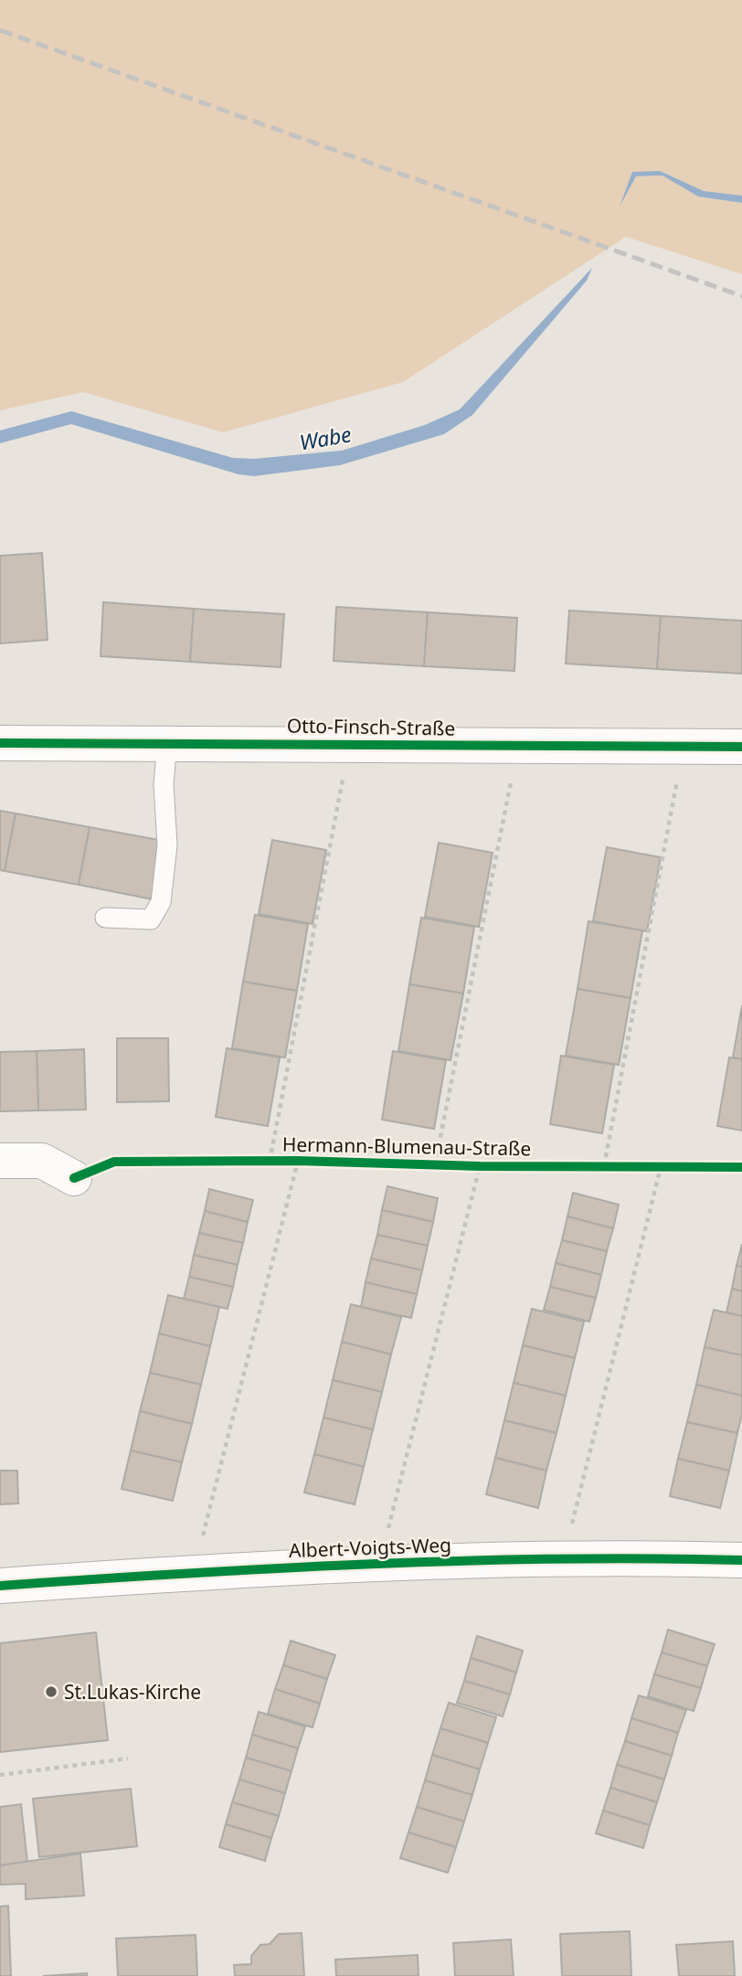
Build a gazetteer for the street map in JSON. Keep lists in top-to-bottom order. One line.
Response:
{"streets":{"street":["Otto-Finsch-Straße","Albert-Voigts-Weg"],"cycle path":["Hermann-Blumenau-Straße"]},"water":["Wabe"],"places":["St.Lukas-Kirche"]}
